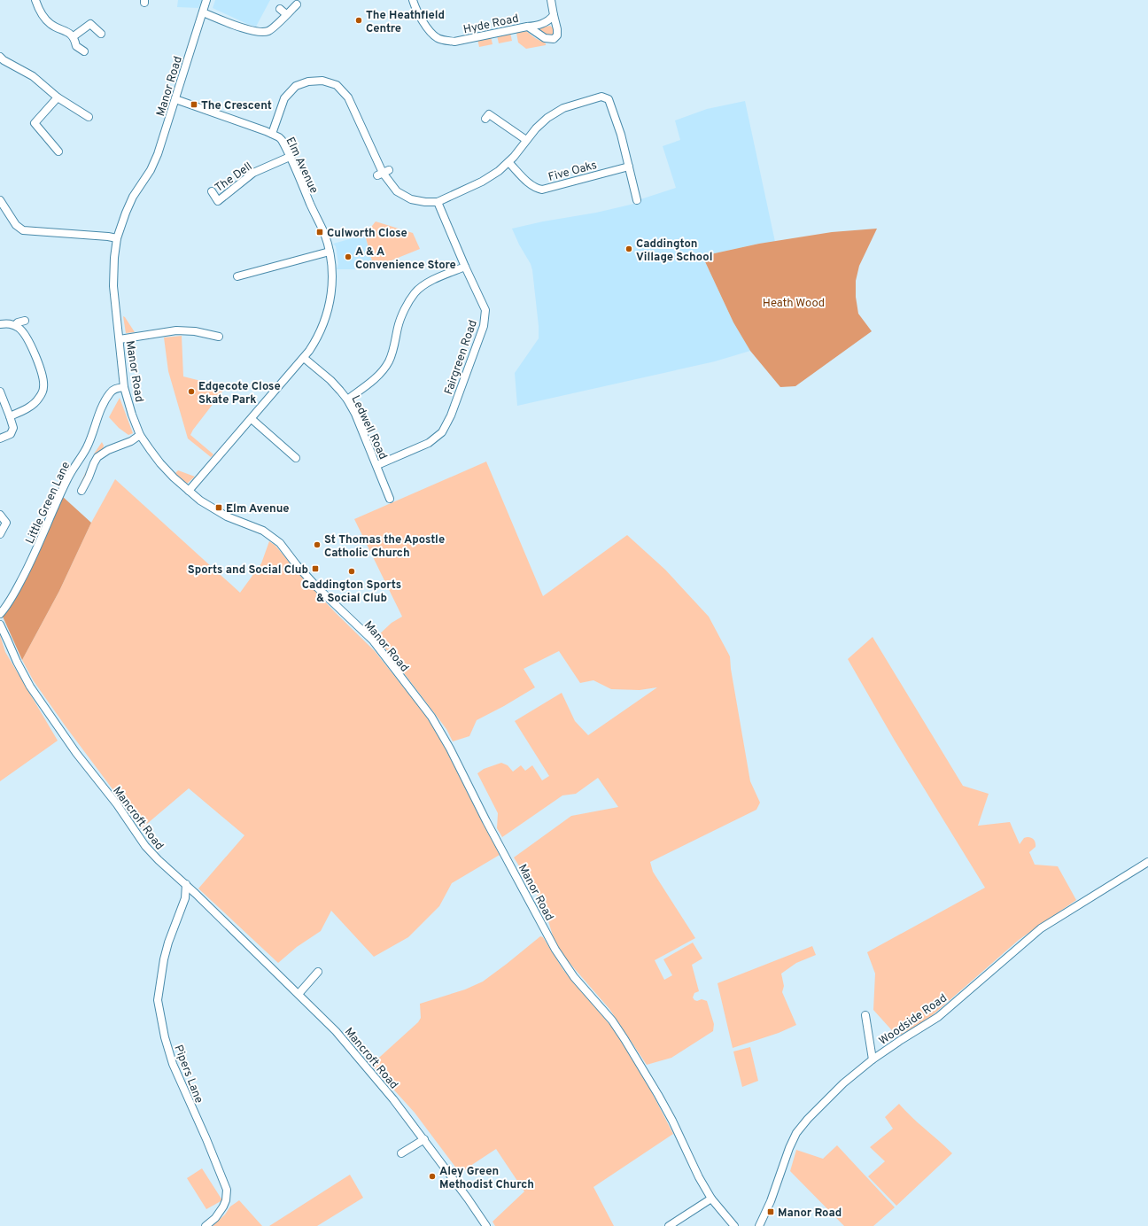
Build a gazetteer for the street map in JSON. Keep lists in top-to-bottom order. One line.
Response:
{"streets":{"street":["Hyde Road","Manor Road","Elm Avenue","Five Oaks","The Dell","Fairgreen Road","Ledwell Road","Little Green Lane","Mancroft Road","Woodside Road","Pipers Lane"]},"crossings":[["Manor Road","Elm Avenue"],["Manor Road","Little Green Lane"],["Elm Avenue","The Dell"],["Elm Avenue","Ledwell Road"],["Fairgreen Road","Ledwell Road"],["Mancroft Road","Pipers Lane"]],"parks":["Heath Wood"],"places":{"other":["The Heathfield Centre","Caddington Village School","A & A Convenience Store","Edgecote Close Skate Park","St Thomas the Apostle Catholic Church","Caddington Sports & Social Club","Aley Green Methodist Church"],"transit":["The Crescent","Culworth Close","Elm Avenue","Sports and Social Club","Manor Road"]}}
